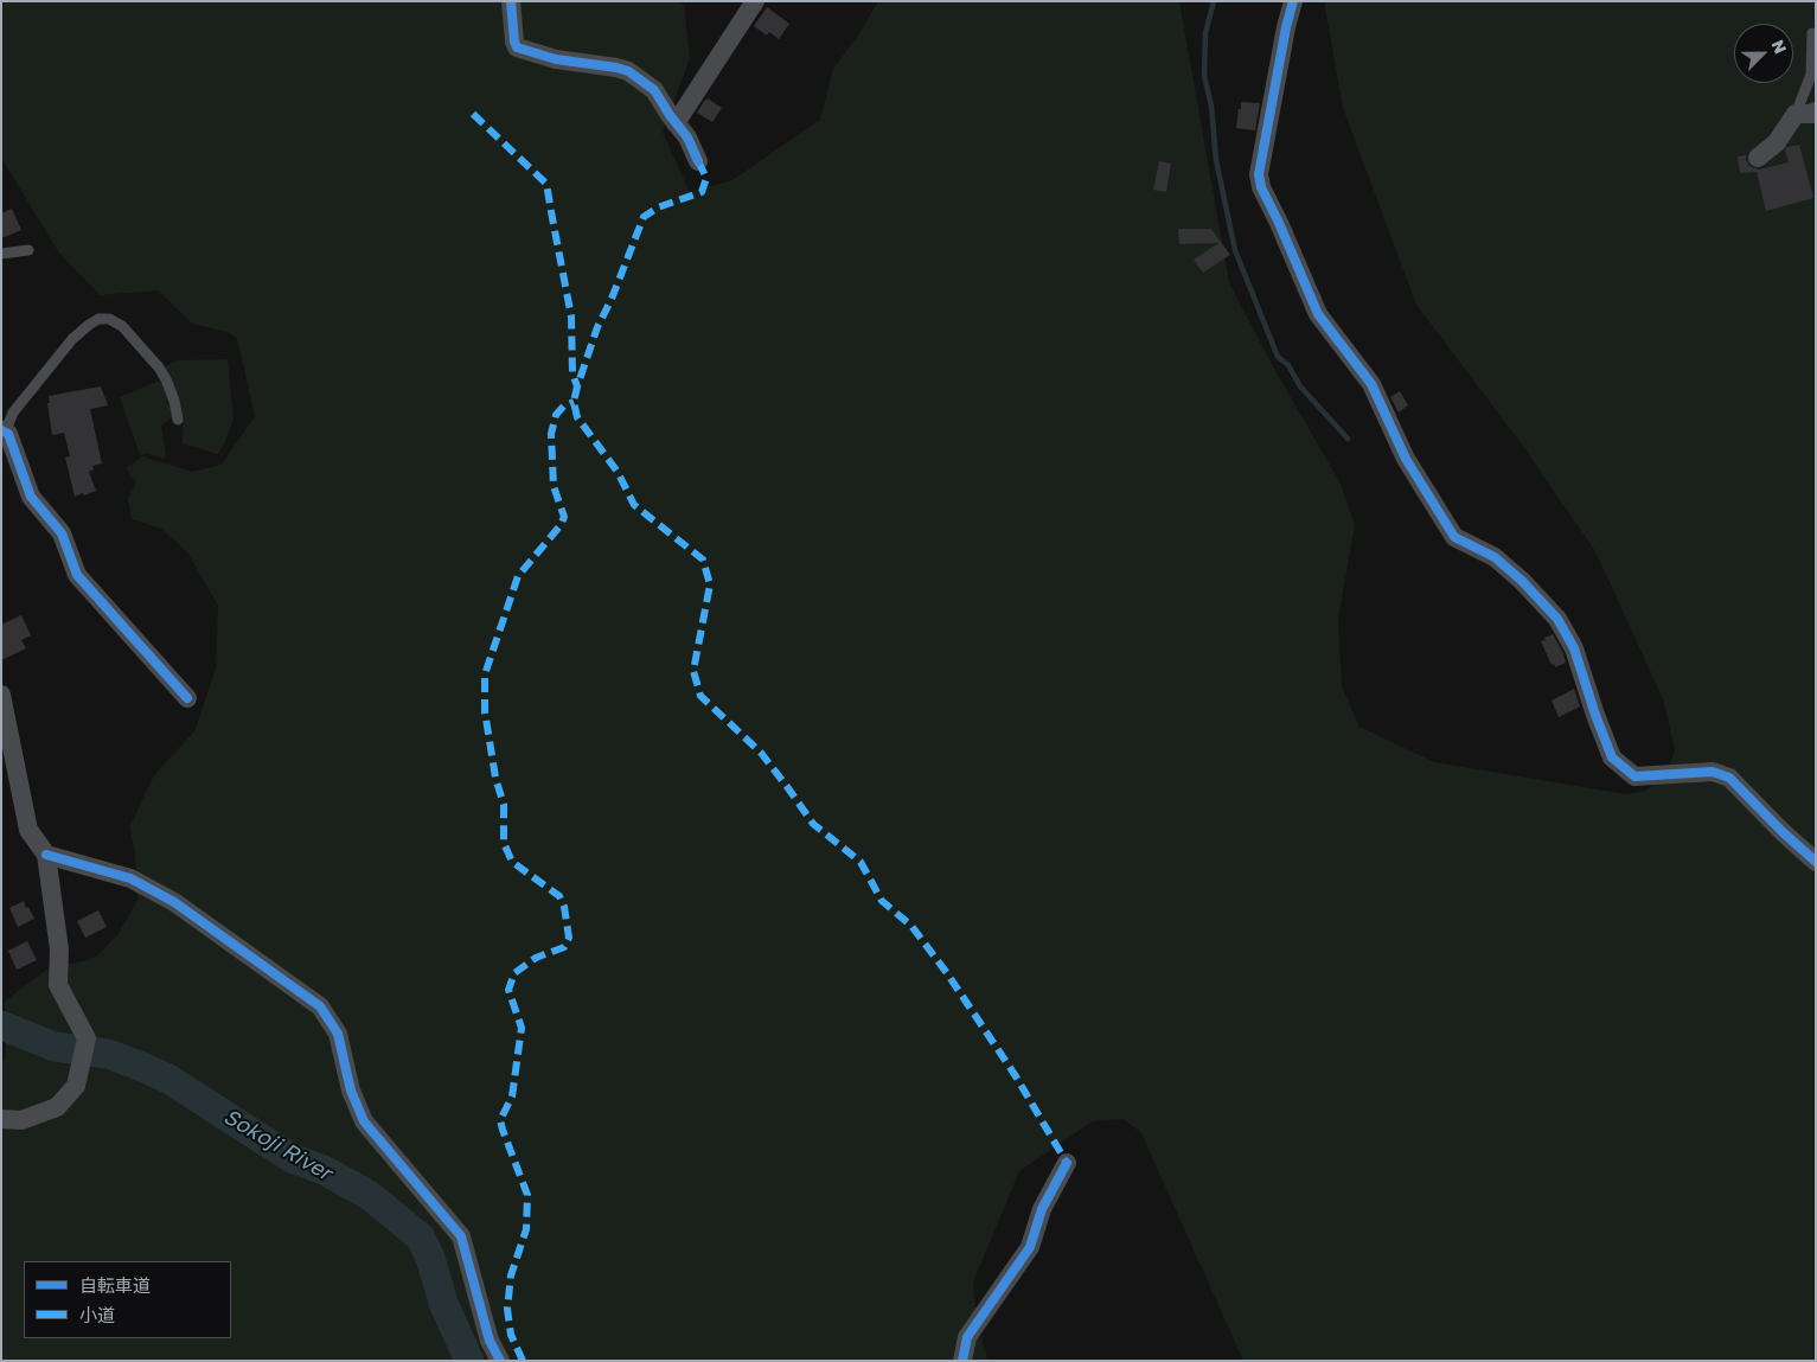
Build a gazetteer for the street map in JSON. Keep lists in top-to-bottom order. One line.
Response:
{"water":["Sokoji River"],"legend":["自転車道","小道"],"north":"top right"}
